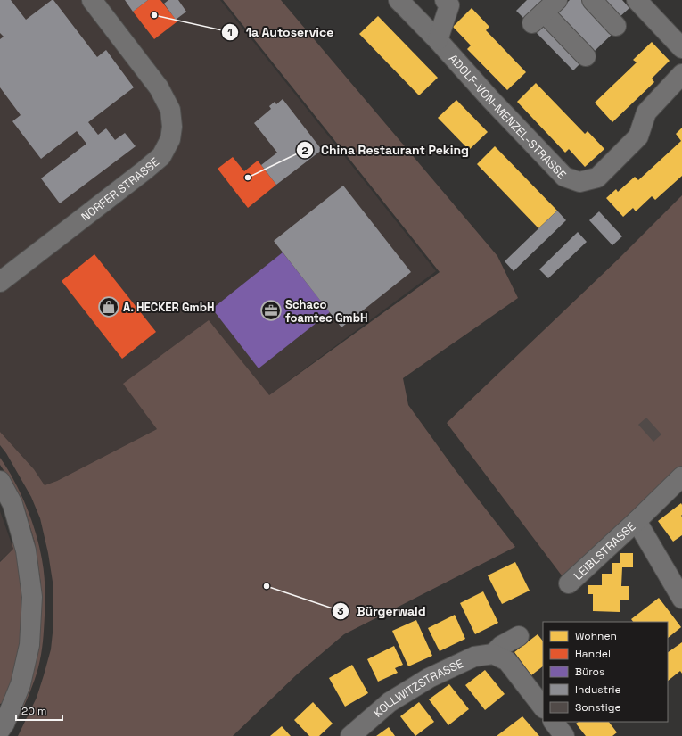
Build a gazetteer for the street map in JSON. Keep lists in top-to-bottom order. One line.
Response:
{"streets":{"street":["ADOLF-VON-MENZEL-STRASSE","NORFER STRASSE","LEIBLSTRASSE","KOLLWITZSTRASSE"]},"places":{"other":["1a Autoservice","China Restaurant Peking","Bürgerwald"],"shop":["A. HECKER GmbH"],"office":["Schaco foamtec GmbH"]},"legend":["Wohnen","Handel","Büros","Industrie","Sonstige"],"scale_bar":"20 m"}
